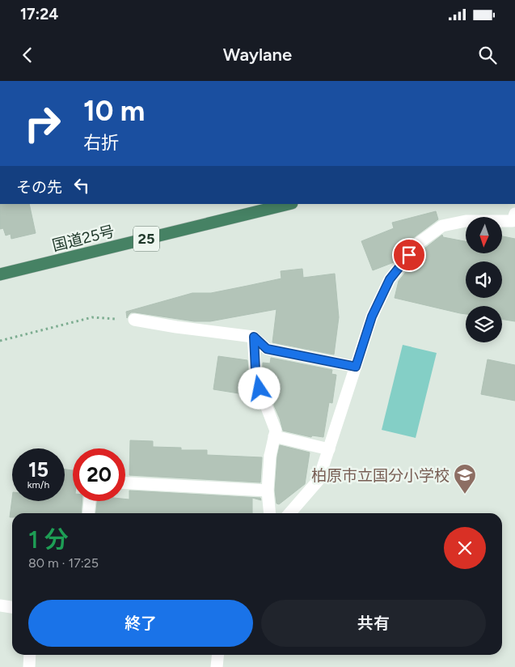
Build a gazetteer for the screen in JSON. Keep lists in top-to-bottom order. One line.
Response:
{"streets":{"highway":["国道25号","25"]},"places":{"school or university":["柏原市立国分小学校"]},"north":"bottom","page":{"status":"17:24","header":"Waylane","turn":["10 m","右折"],"then":"その先","speed":"15 km/h","limit":"20","heading":["1 分","80 m · 17:25"],"buttons":["終了","共有"]}}
